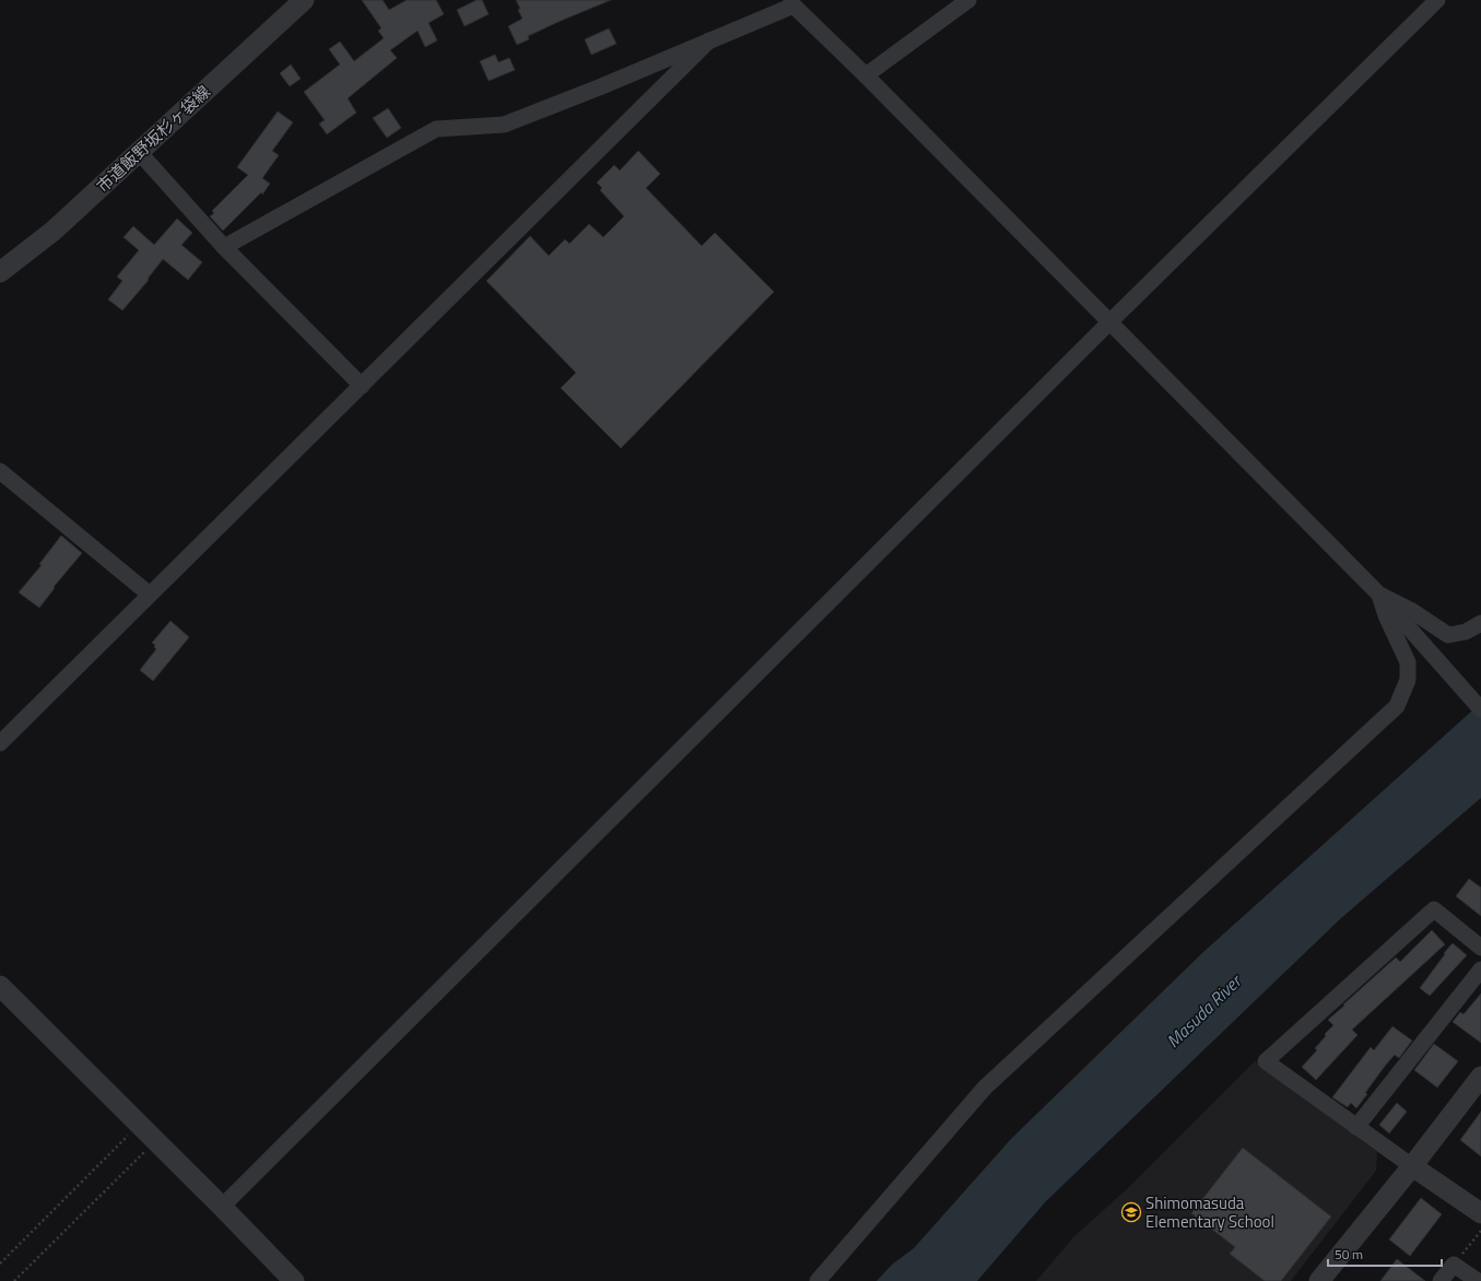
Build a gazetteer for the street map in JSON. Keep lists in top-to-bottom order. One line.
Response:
{"streets":{"street":["市道飯野坂杉ヶ袋線"]},"water":["Masuda River"],"places":{"school or university":["Shimomasuda Elementary School"]},"scale_bar":"50 m"}
